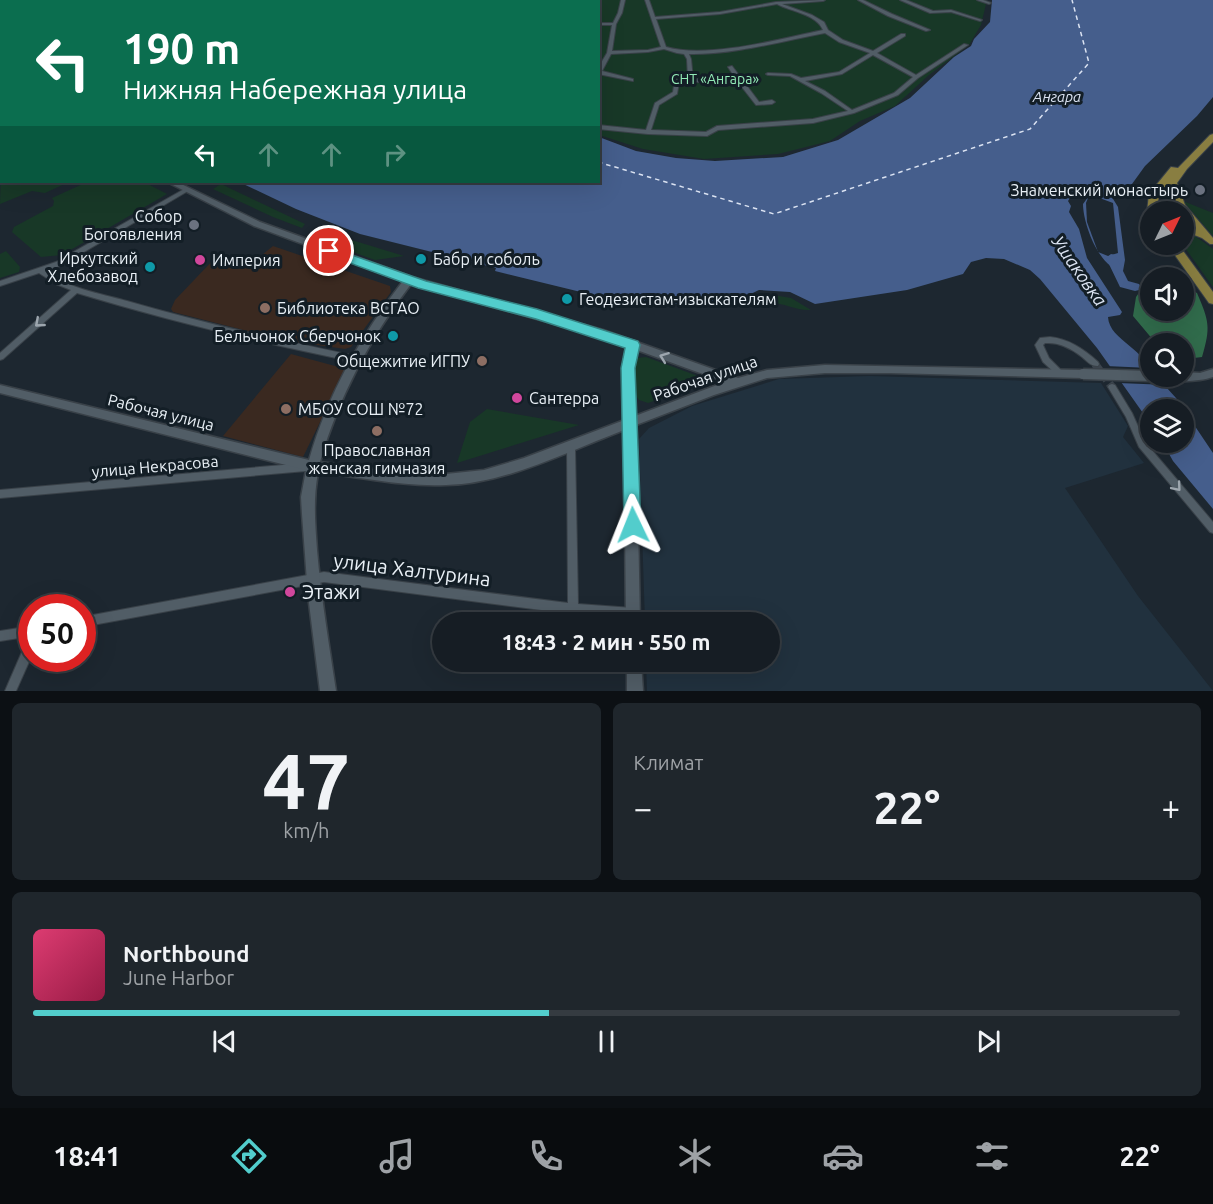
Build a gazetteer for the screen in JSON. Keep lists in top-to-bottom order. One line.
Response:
{"streets":{"main road":["Рабочая улица"],"street":["улица Некрасова","улица Халтурина"]},"crossings":[["Рабочая улица","улица Некрасова"]],"water":["Ангара","Ушаковка"],"parks":["СНТ «Ангара»"],"places":["Знаменский монастырь","Собор Богоявления","Бабр и соболь","Империя","Иркутский Хлебозавод","Геодезистам-изыскателям","Библиотека ВСГАО","Бельчонок Сберчонок","Общежитие ИГПУ","Сантерра","МБОУ СОШ №72","Православная женская гимназия","Этажи"],"north":"top right","page":{"turn":["190 m","Нижняя Набережная улица"],"limit":"50","trip":"18:43 · 2 мин · 550 m","tile":[["47","km/h"],"Климат"],"heat":["−","22°","+"],"song":["Northbound","June Harbor"],"tabs":["18:41","22°"]}}
